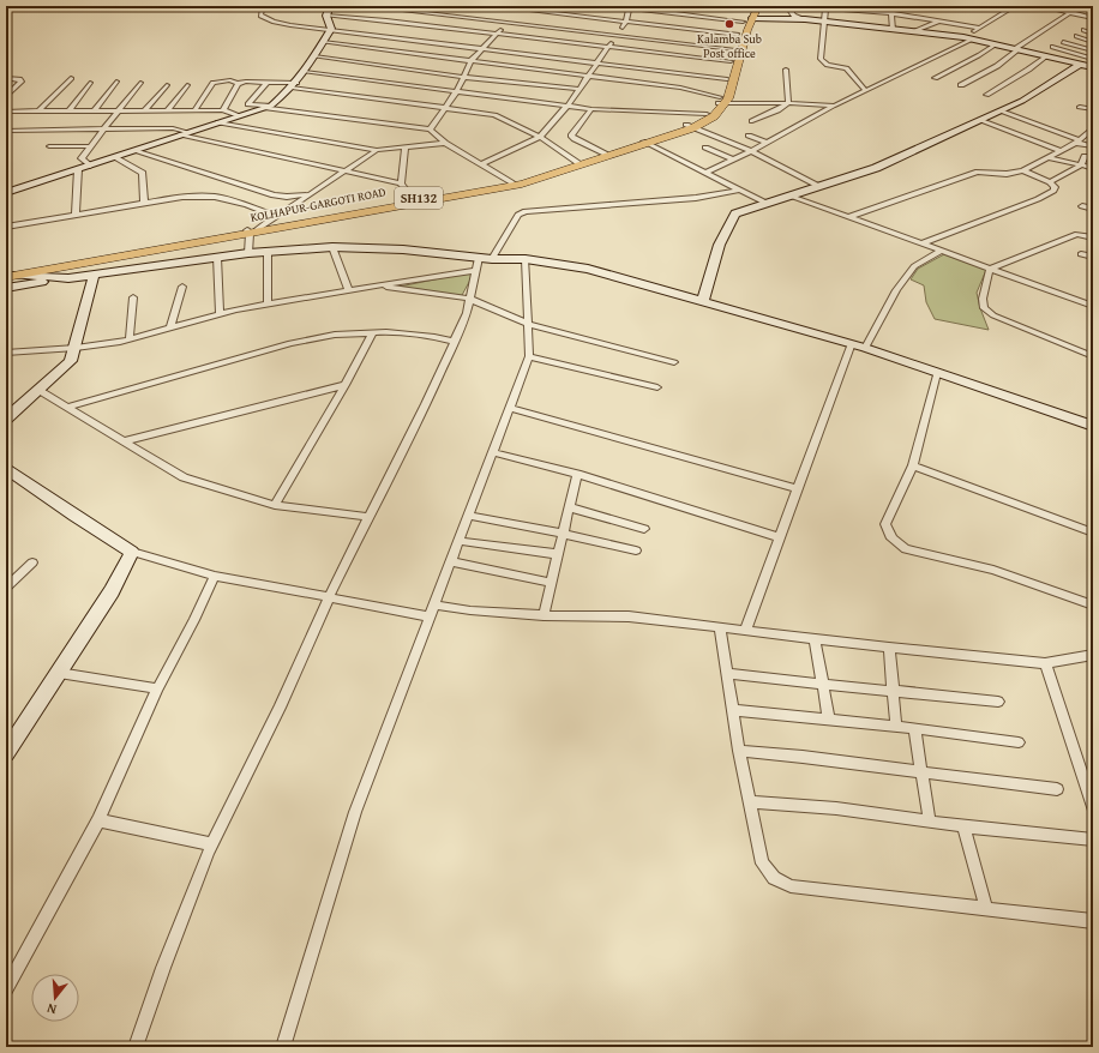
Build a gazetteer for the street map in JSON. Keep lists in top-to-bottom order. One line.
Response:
{"streets":{"main road":["SH132","KOLHAPUR-GARGOTI ROAD"]},"places":["Kalamba Sub Post office"],"north":"bottom"}
